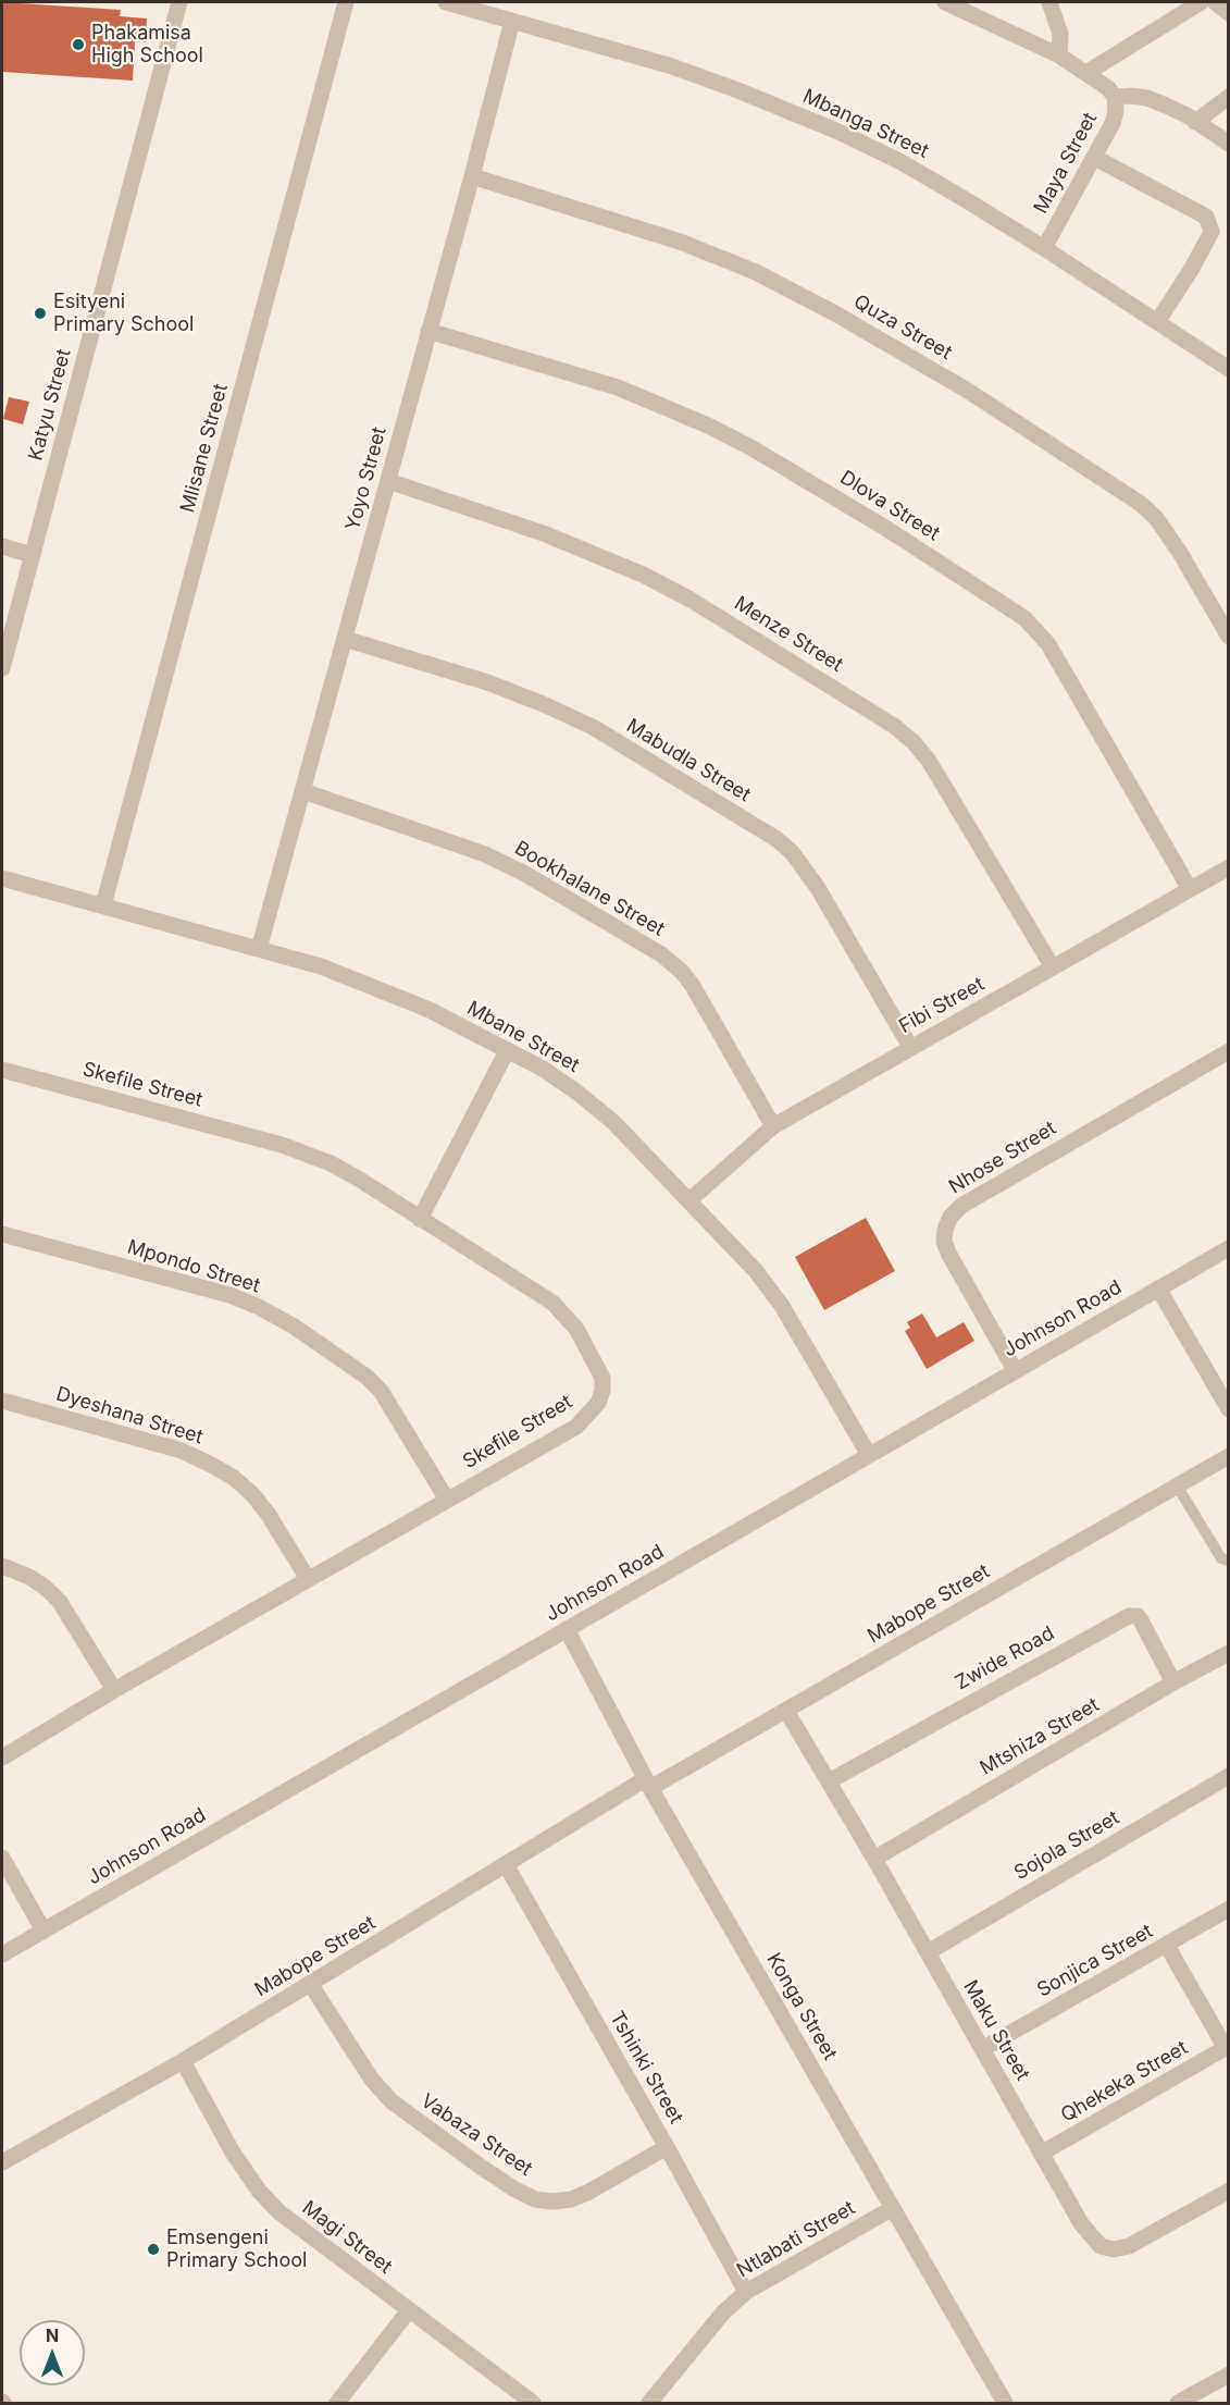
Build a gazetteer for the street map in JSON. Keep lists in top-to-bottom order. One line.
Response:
{"streets":{"street":["Mbanga Street","Maya Street","Quza Street","Katyu Street","Mlisane Street","Yoyo Street","Dlova Street","Menze Street","Mabudla Street","Bookhalane Street","Fibi Street","Mbane Street","Skefile Street","Nhose Street","Mpondo Street","Johnson Road","Dyeshana Street","Mabope Street","Zwide Road","Mtshiza Street","Sojola Street","Sonjica Street","Konga Street","Maku Street","Tshinki Street","Qhekeka Street","Vabaza Street","Magi Street","Ntlabati Street"]},"crossings":[["Mbanga Street","Maya Street"],["Mbanga Street","Yoyo Street"],["Quza Street","Yoyo Street"],["Mlisane Street","Mbane Street"],["Yoyo Street","Dlova Street"],["Yoyo Street","Menze Street"],["Yoyo Street","Mabudla Street"],["Yoyo Street","Bookhalane Street"],["Yoyo Street","Mbane Street"],["Dlova Street","Fibi Street"],["Menze Street","Fibi Street"],["Mabudla Street","Fibi Street"],["Bookhalane Street","Fibi Street"],["Fibi Street","Mbane Street"],["Mbane Street","Johnson Road"],["Skefile Street","Mpondo Street"],["Skefile Street","Dyeshana Street"],["Nhose Street","Johnson Road"],["Johnson Road","Konga Street"],["Mabope Street","Konga Street"],["Mabope Street","Maku Street"],["Mabope Street","Tshinki Street"],["Mabope Street","Vabaza Street"],["Mabope Street","Magi Street"],["Zwide Road","Mtshiza Street"],["Zwide Road","Maku Street"],["Mtshiza Street","Maku Street"],["Sojola Street","Maku Street"],["Sonjica Street","Maku Street"],["Konga Street","Ntlabati Street"],["Maku Street","Qhekeka Street"],["Tshinki Street","Vabaza Street"],["Tshinki Street","Ntlabati Street"]],"places":["Phakamisa High School","Esityeni Primary School","Emsengeni Primary School"],"north":"top"}
